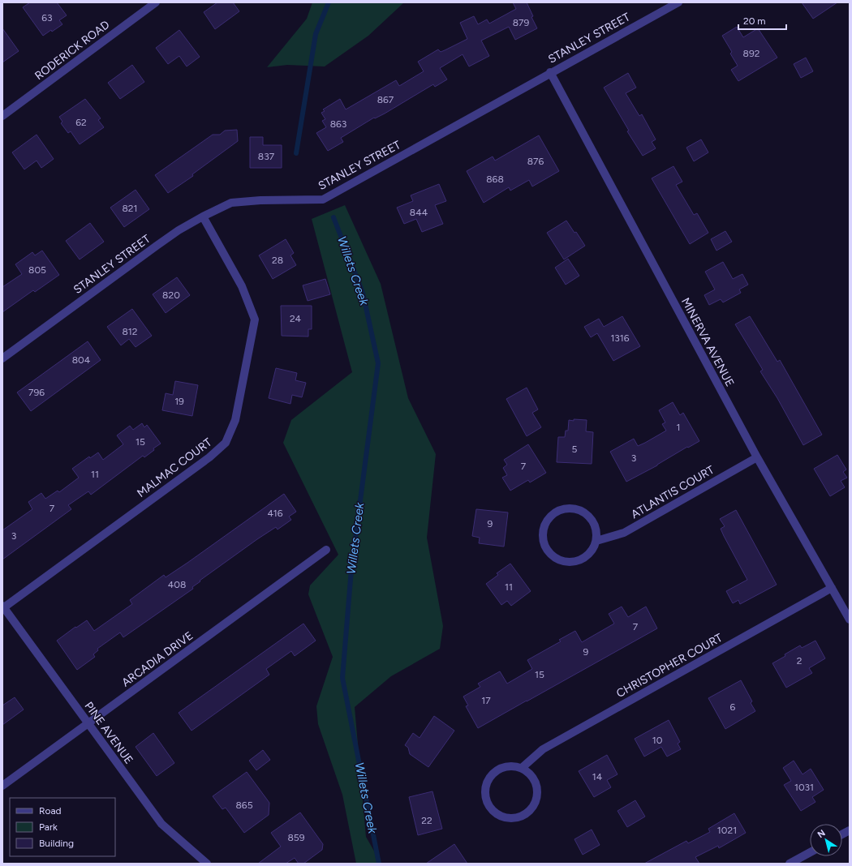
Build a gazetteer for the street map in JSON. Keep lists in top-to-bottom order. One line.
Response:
{"streets":{"street":["STANLEY STREET","RODERICK ROAD","MINERVA AVENUE","MALMAC COURT","ATLANTIS COURT","ARCADIA DRIVE","CHRISTOPHER COURT","PINE AVENUE"]},"crossings":[["STANLEY STREET","MINERVA AVENUE"],["STANLEY STREET","MALMAC COURT"],["MINERVA AVENUE","ATLANTIS COURT"],["MINERVA AVENUE","CHRISTOPHER COURT"],["MALMAC COURT","PINE AVENUE"],["ARCADIA DRIVE","PINE AVENUE"]],"water":["Willets Creek"],"house_numbers":["63","879","892","867","62","863","837","876","868","821","844","28","805","820","24","812","1316","804","796","19","1","15","5","3","7","11","7","416","9","3","408","11","7","9","2","15","17","6","10","14","1031","865","22","1021","859"],"legend":["Road","Park","Building"],"scale_bar":"20 m","north":"top left"}
